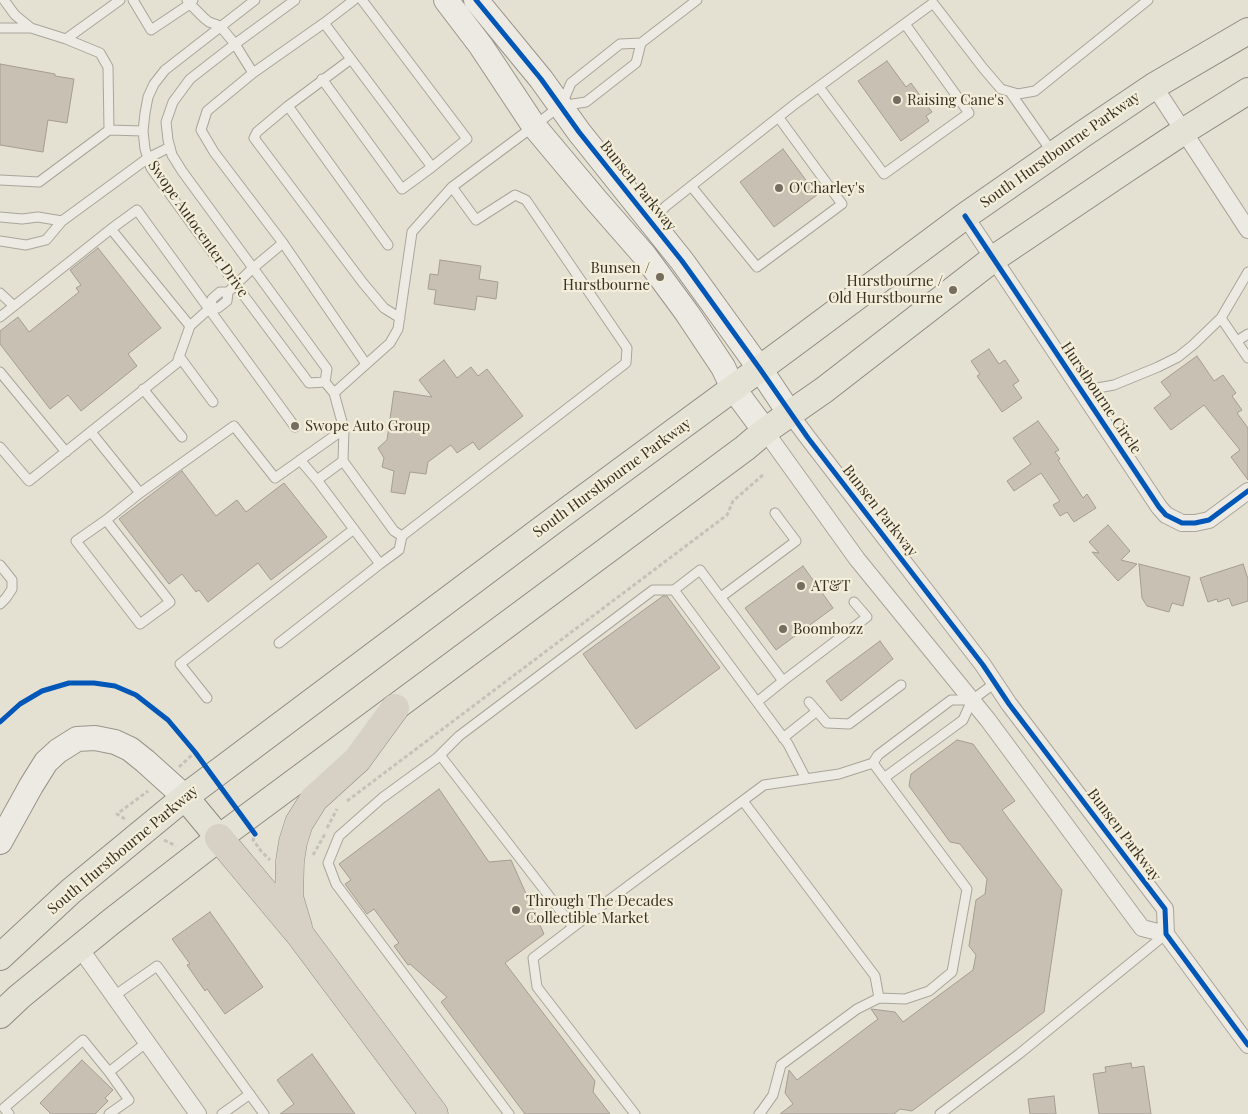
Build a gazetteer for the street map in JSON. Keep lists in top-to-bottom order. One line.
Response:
{"streets":{"main road":["South Hurstbourne Parkway"],"street":["Bunsen Parkway","Hurstbourne Circle"],"lane":["Swope Autocenter Drive"]},"crossings":[["South Hurstbourne Parkway","Bunsen Parkway"],["South Hurstbourne Parkway","Hurstbourne Circle"]],"places":["Raising Cane's","O'Charley's","Bunsen / Hurstbourne","Hurstbourne / Old Hurstbourne","Swope Auto Group","AT&T","Boombozz","Through The Decades Collectible Market"]}
